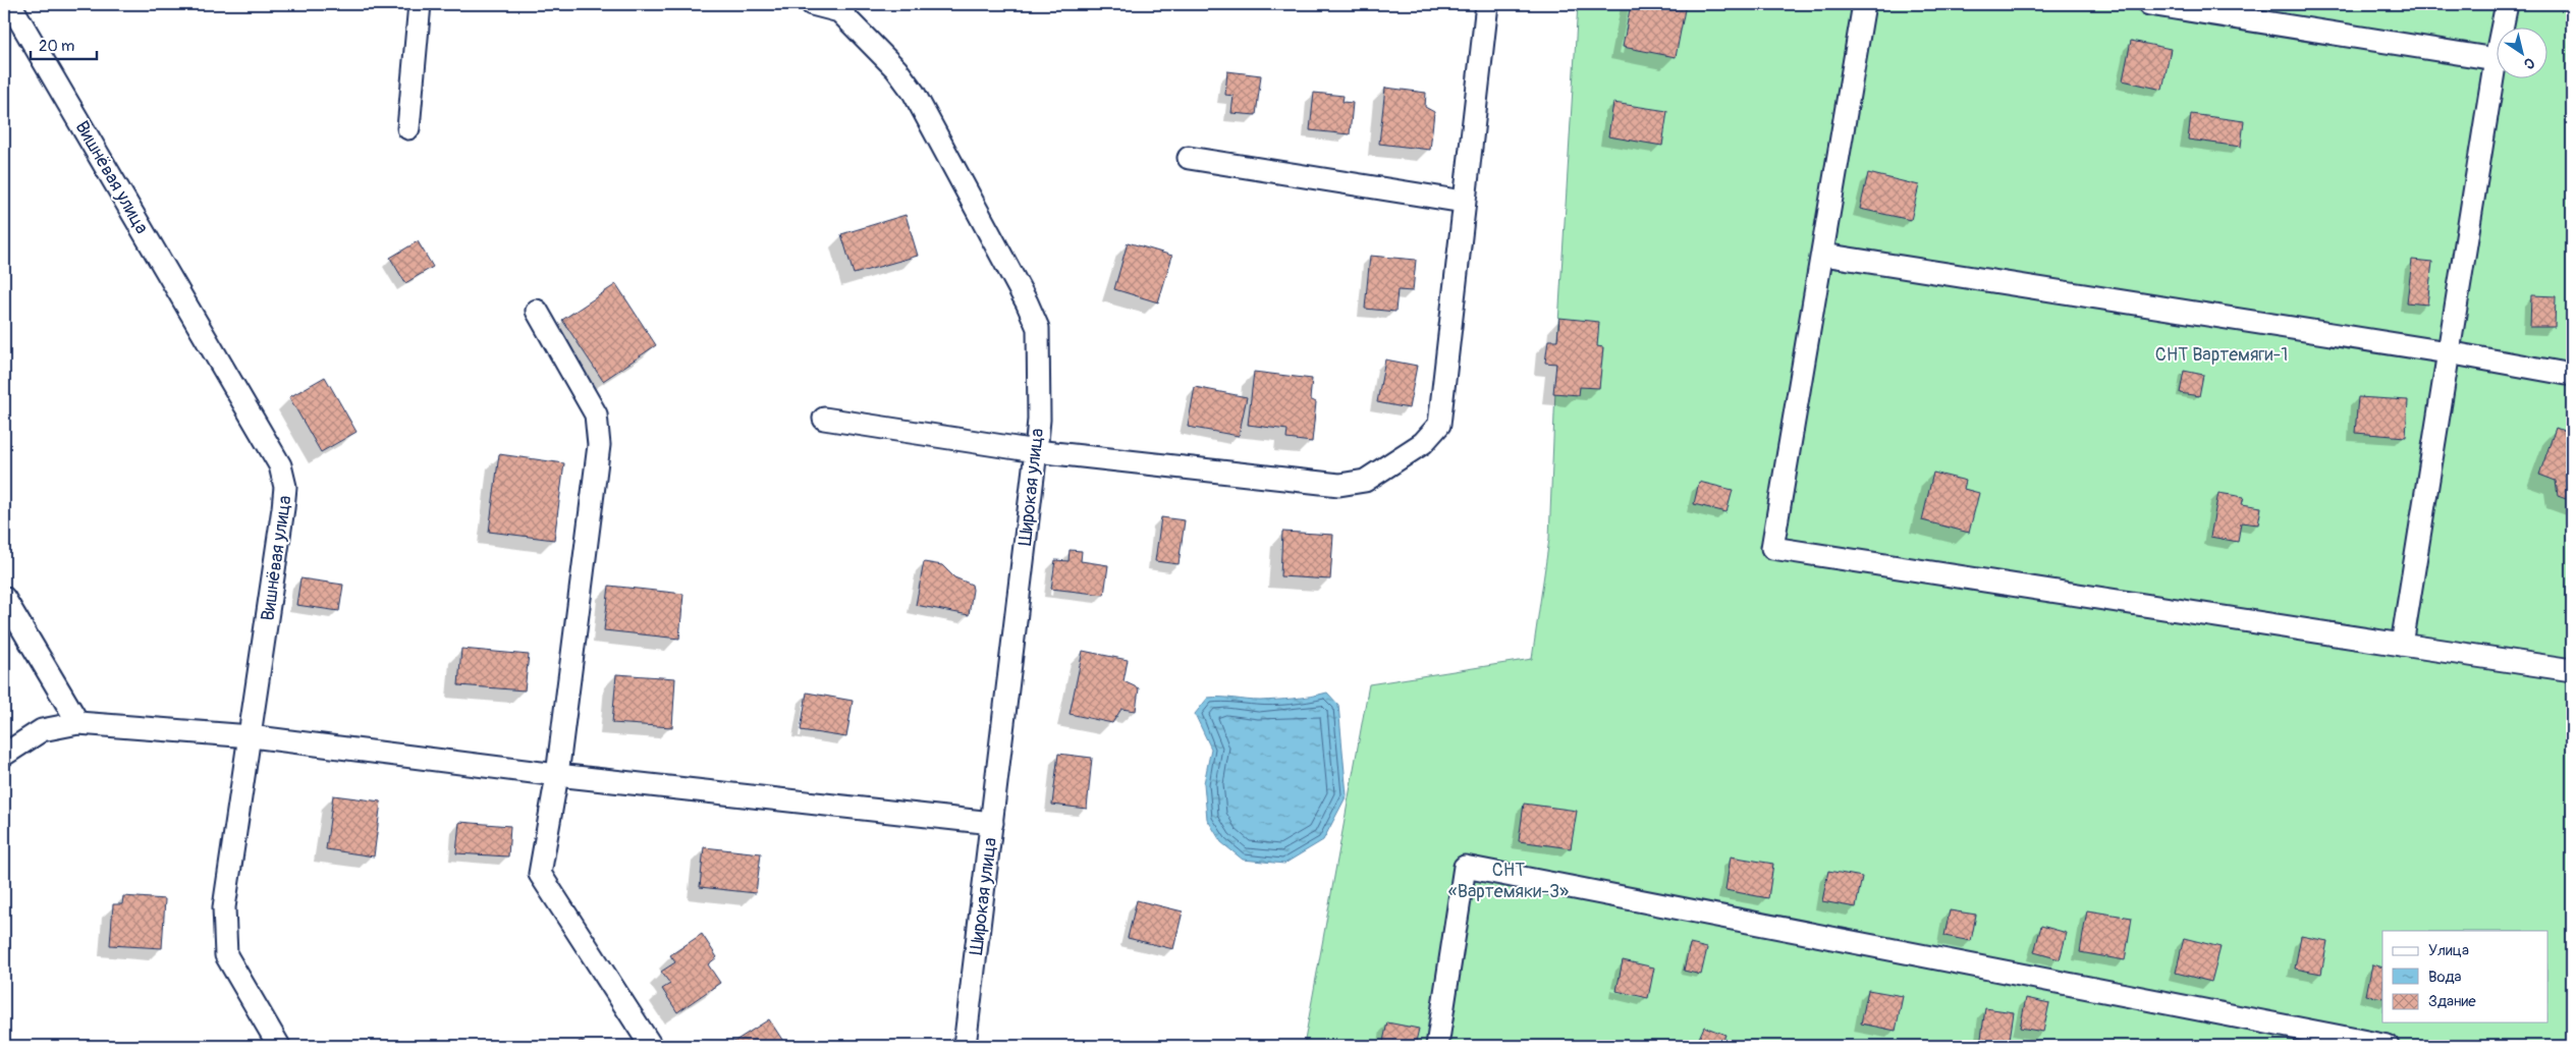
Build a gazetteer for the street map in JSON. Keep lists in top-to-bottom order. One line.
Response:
{"streets":{"street":["Вишнёвая улица","Широкая улица"]},"parks":["СНТ Вартемяги-1","СНТ «Вартемяки-3»"],"legend":["Улица","Вода","Здание"],"scale_bar":"20 m","north":"bottom right"}
